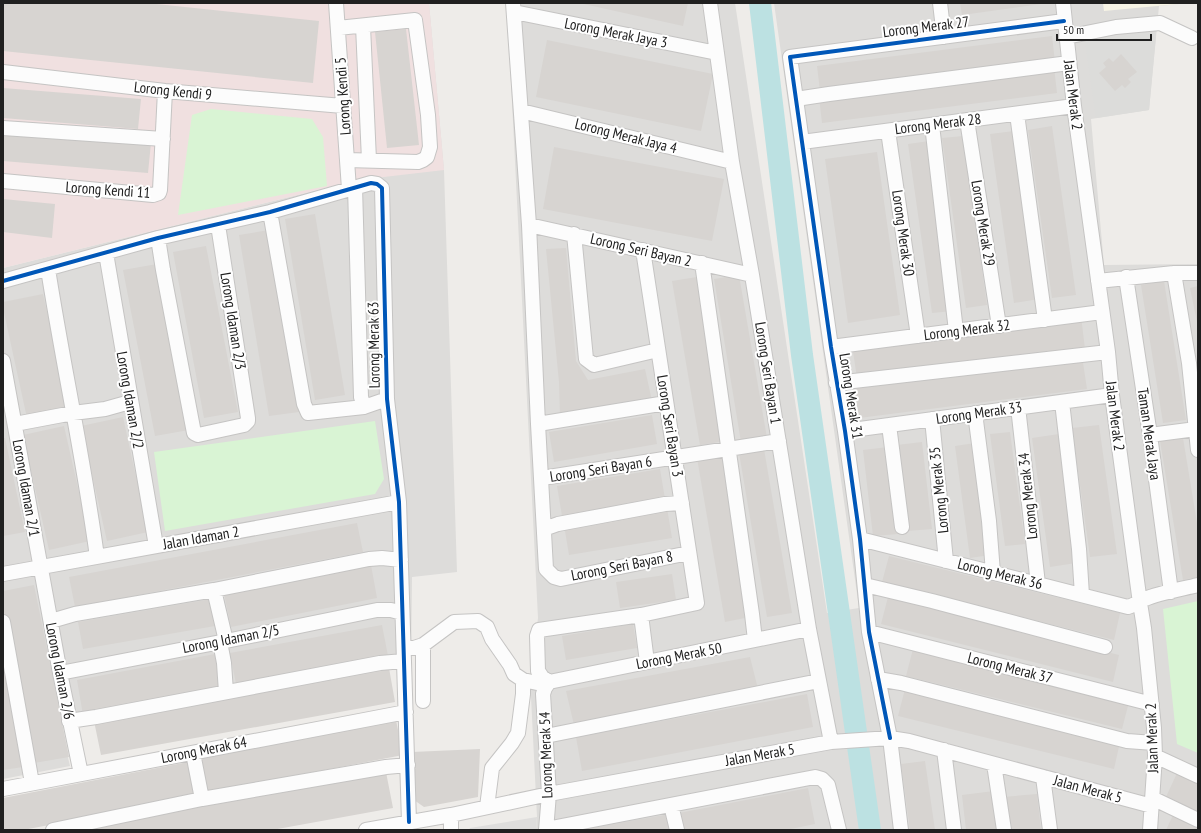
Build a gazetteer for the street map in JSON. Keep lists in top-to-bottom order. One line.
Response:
{"streets":{"street":["Lorong Merak 27","Lorong Merak Jaya 3","Lorong Kendi 9","Jalan Merak 2","Lorong Kendi 5","Lorong Merak 28","Lorong Merak Jaya 4","Lorong Kendi 11","Lorong Merak 29","Lorong Merak 30","Lorong Seri Bayan 2","Lorong Idaman 2/3","Lorong Merak 32","Lorong Merak 63","Lorong Seri Bayan 1","Lorong Merak 31","Lorong Idaman 2/2","Lorong Merak 33","Lorong Seri Bayan 3","Taman Merak Jaya","Lorong Seri Bayan 6","Lorong Idaman 2/1","Lorong Merak 35","Lorong Merak 34","Jalan Idaman 2","Lorong Seri Bayan 8","Lorong Merak 36","Lorong Idaman 2/5","Lorong Merak 50","Lorong Merak 37","Lorong Idaman 2/6","Lorong Merak 64","Lorong Merak 54","Jalan Merak 5"]},"crossings":[["Lorong Merak 27","Jalan Merak 2"],["Lorong Merak 27","Lorong Merak 31"],["Lorong Merak Jaya 3","Lorong Seri Bayan 1"],["Lorong Kendi 9","Lorong Kendi 5"],["Lorong Kendi 9","Lorong Kendi 11"],["Jalan Merak 2","Lorong Merak 28"],["Jalan Merak 2","Lorong Merak 32"],["Jalan Merak 2","Lorong Merak 33"],["Jalan Merak 2","Lorong Merak 36"],["Jalan Merak 2","Lorong Merak 37"],["Jalan Merak 2","Jalan Merak 5"],["Lorong Kendi 5","Lorong Merak 63"],["Lorong Merak 28","Lorong Merak 29"],["Lorong Merak 28","Lorong Merak 30"],["Lorong Merak 28","Lorong Merak 31"],["Lorong Merak Jaya 4","Lorong Seri Bayan 1"],["Lorong Merak 29","Lorong Merak 32"],["Lorong Merak 30","Lorong Merak 32"],["Lorong Seri Bayan 2","Lorong Seri Bayan 1"],["Lorong Seri Bayan 2","Lorong Seri Bayan 3"],["Lorong Merak 32","Lorong Merak 31"],["Lorong Merak 63","Jalan Idaman 2"],["Lorong Merak 63","Lorong Idaman 2/5"],["Lorong Merak 63","Lorong Merak 64"],["Lorong Merak 63","Jalan Merak 5"],["Lorong Seri Bayan 1","Lorong Seri Bayan 6"],["Lorong Seri Bayan 1","Lorong Merak 50"],["Lorong Seri Bayan 1","Jalan Merak 5"],["Lorong Merak 31","Lorong Merak 33"],["Lorong Merak 31","Lorong Merak 36"],["Lorong Merak 31","Lorong Merak 37"],["Lorong Merak 31","Jalan Merak 5"],["Lorong Idaman 2/2","Jalan Idaman 2"],["Lorong Merak 33","Lorong Merak 35"],["Lorong Merak 33","Lorong Merak 34"],["Lorong Seri Bayan 3","Lorong Seri Bayan 6"],["Lorong Seri Bayan 3","Lorong Seri Bayan 8"],["Taman Merak Jaya","Lorong Merak 36"],["Lorong Idaman 2/1","Jalan Idaman 2"],["Lorong Idaman 2/1","Lorong Idaman 2/6"],["Lorong Merak 35","Lorong Merak 36"],["Lorong Merak 34","Lorong Merak 36"],["Jalan Idaman 2","Lorong Idaman 2/6"],["Lorong Idaman 2/5","Lorong Idaman 2/6"],["Lorong Merak 50","Lorong Merak 54"],["Lorong Idaman 2/6","Lorong Merak 64"],["Lorong Merak 54","Jalan Merak 5"]],"scale_bar":"50 m"}
